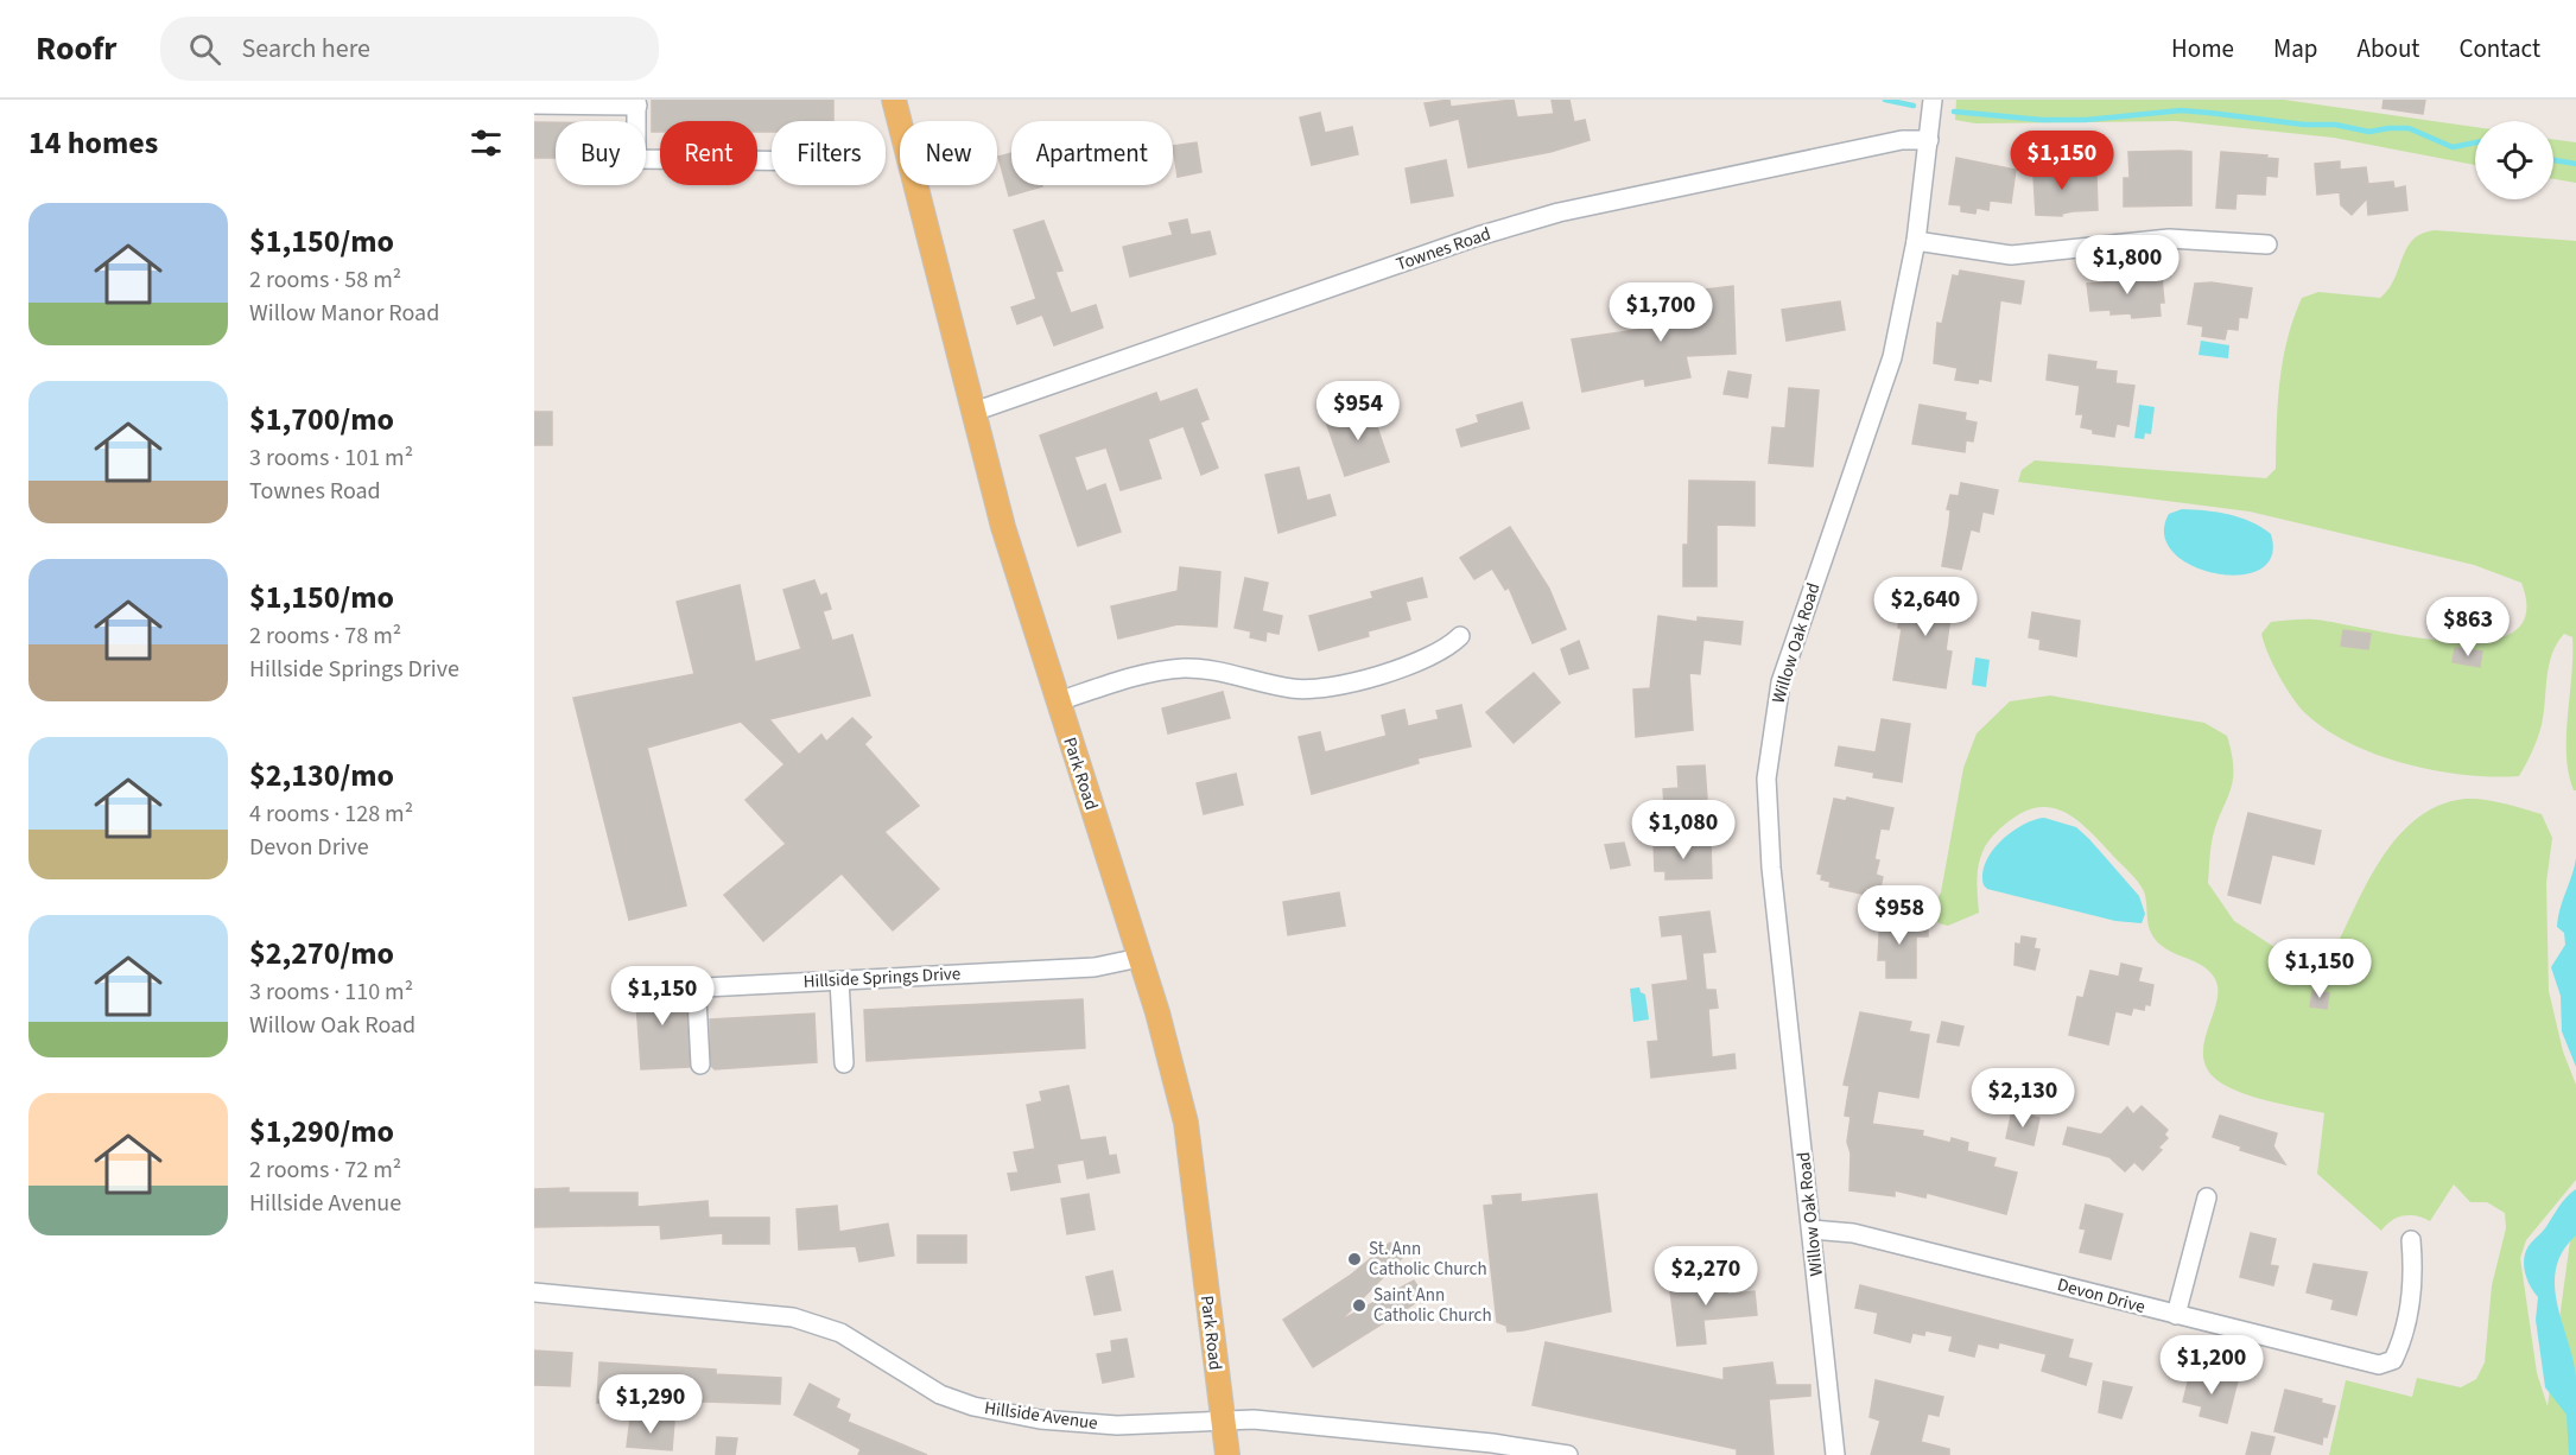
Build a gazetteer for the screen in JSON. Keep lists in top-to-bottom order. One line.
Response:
{"streets":{"main road":["Park Road"],"street":["Townes Road","Willow Oak Road","Hillside Springs Drive","Devon Drive","Hillside Avenue"]},"crossings":[["Townes Road","Willow Oak Road"],["Townes Road","Park Road"],["Willow Oak Road","Devon Drive"],["Park Road","Hillside Springs Drive"],["Park Road","Hillside Avenue"]],"places":["St. Ann Catholic Church","Saint Ann Catholic Church"],"page":{"header":"Roofr","search":"Search here","nav":["Home","Map","About","Contact"],"heading":"14 homes","chip":["Buy","Rent","Filters","New","Apartment"],"price":["$1,150","$1,800","$1,700","$954","$2,640","$863","$1,080","$958","$1,150","$1,150","$2,130","$2,270","$1,200","$1,290"],"list":[{"name":"$1,150/mo","note":"2 rooms · 58 m² · Willow Manor Road"},{"name":"$1,700/mo","note":"3 rooms · 101 m² · Townes Road"},{"name":"$1,150/mo","note":"2 rooms · 78 m² · Hillside Springs Drive"},{"name":"$2,130/mo","note":"4 rooms · 128 m² · Devon Drive"},{"name":"$2,270/mo","note":"3 rooms · 110 m² · Willow Oak Road"},{"name":"$1,290/mo","note":"2 rooms · 72 m² · Hillside Avenue"}]}}
